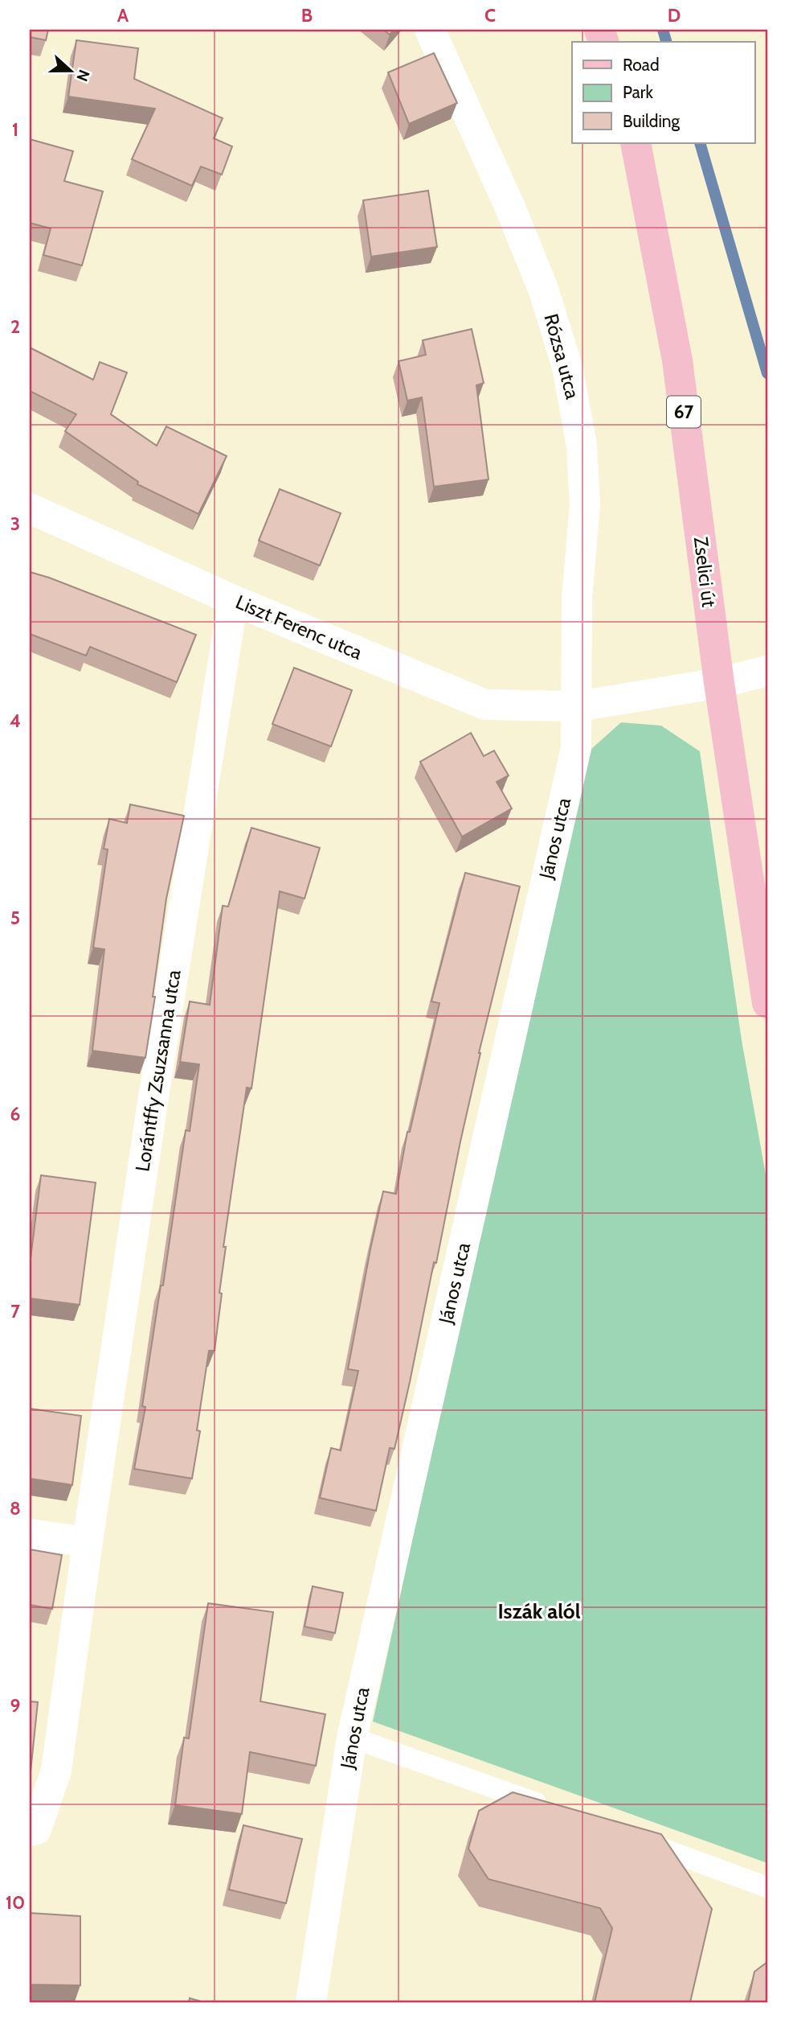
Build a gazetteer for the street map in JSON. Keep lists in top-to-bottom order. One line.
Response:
{"streets":{"main road":["67","Zselici út"],"street":["Rózsa utca","Liszt Ferenc utca","János utca","Lorántffy Zsuzsanna utca"]},"crossings":[["Rózsa utca","Liszt Ferenc utca"],["Rózsa utca","János utca"],["Liszt Ferenc utca","János utca"],["Liszt Ferenc utca","Lorántffy Zsuzsanna utca"]],"districts":["Iszák alól"],"legend":["Road","Park","Building"],"north":"right","grid":{"columns":["A","B","C","D"],"rows":["1","2","3","4","5","6","7","8","9","10"]}}
